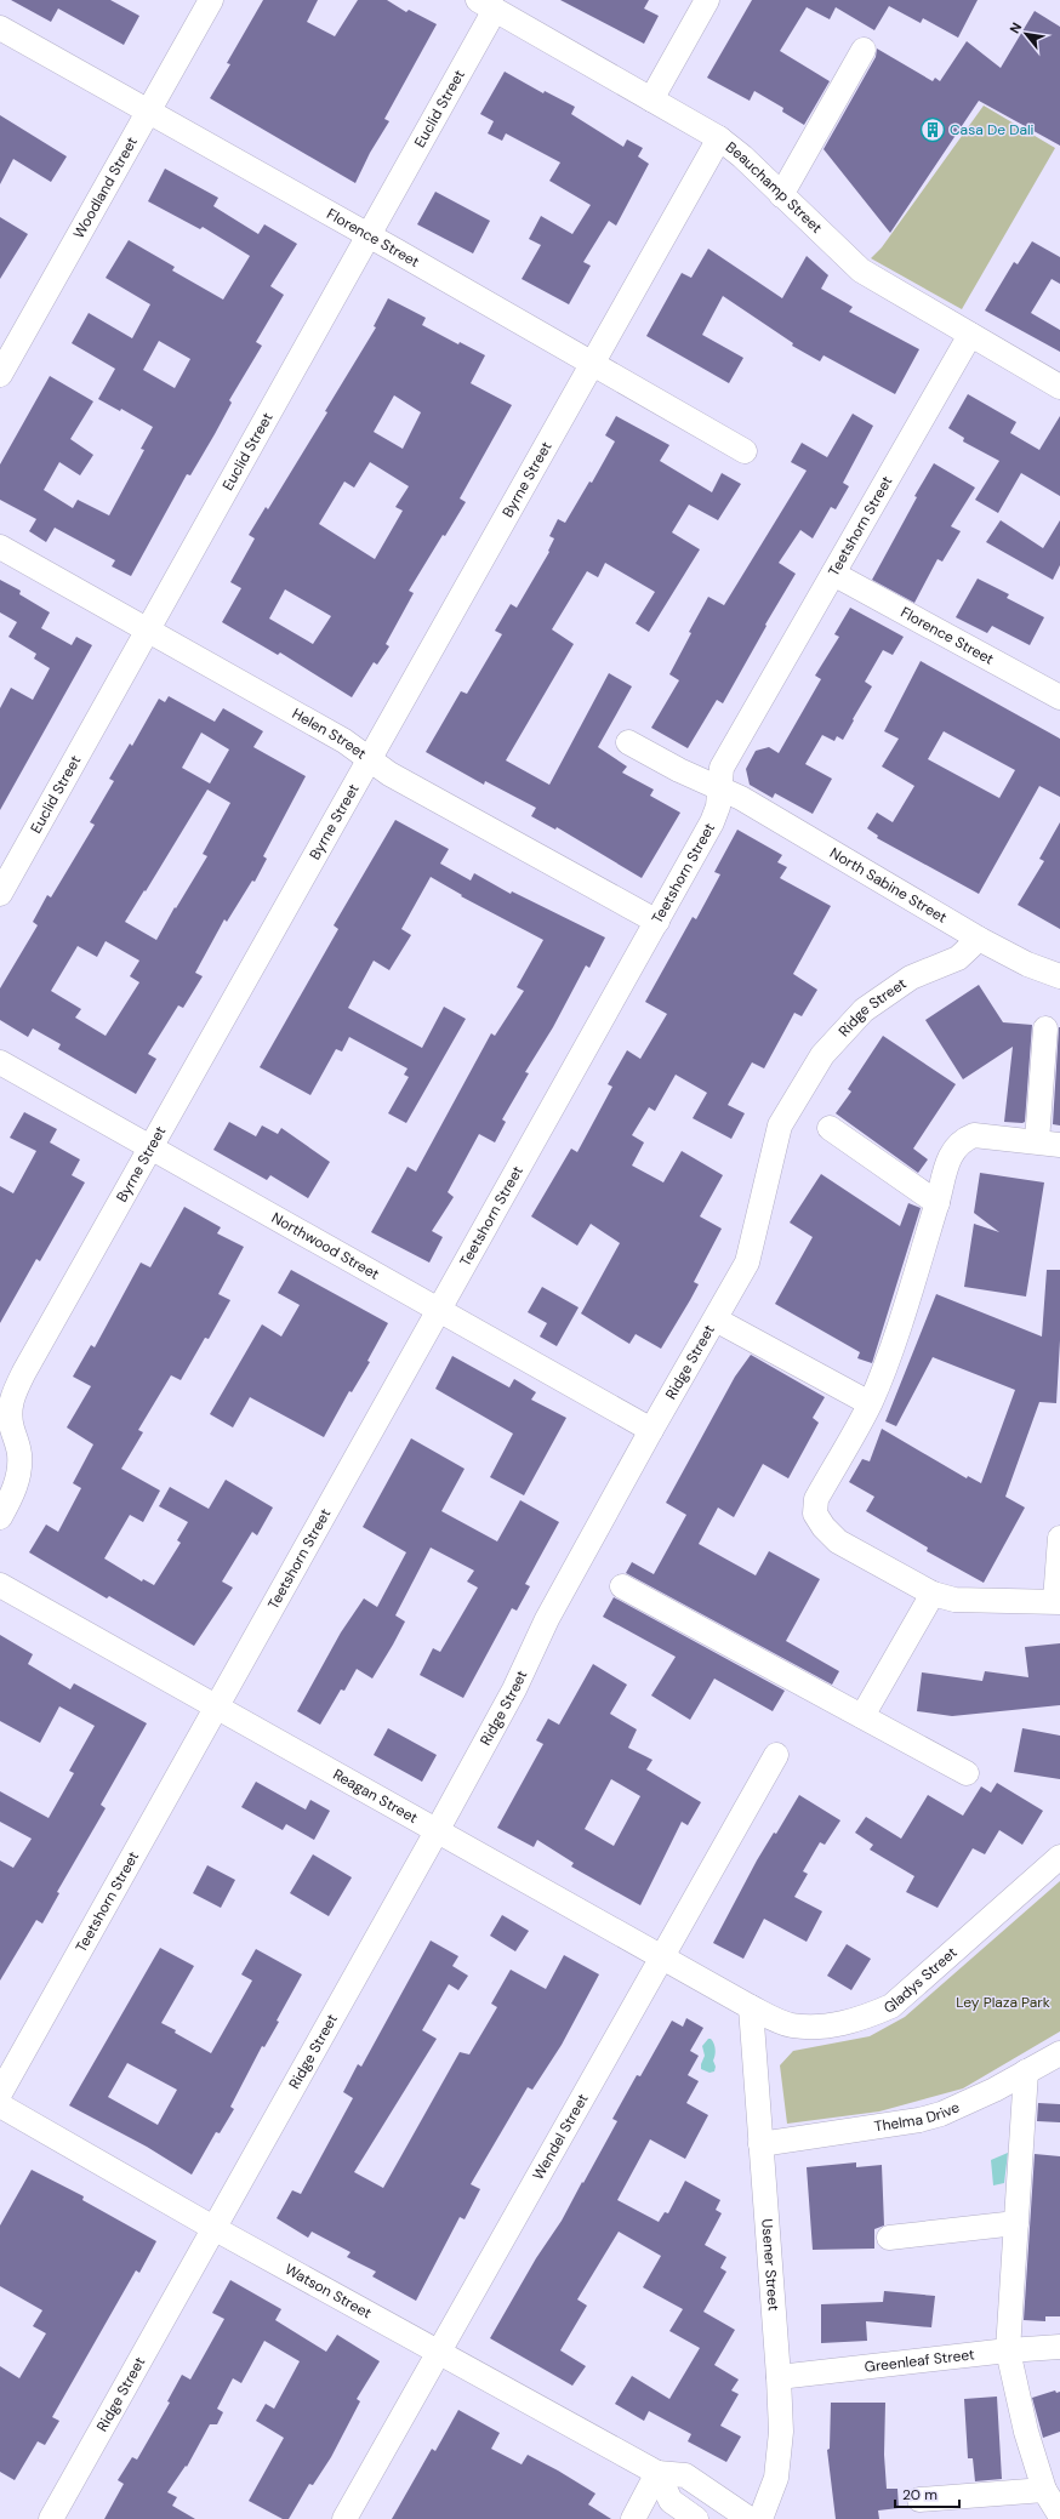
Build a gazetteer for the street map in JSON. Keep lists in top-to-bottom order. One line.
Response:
{"streets":{"street":["Euclid Street","Woodland Street","Beauchamp Street","Florence Street","Byrne Street","Teetshorn Street","Helen Street","North Sabine Street","Ridge Street","Northwood Street","Reagan Street","Gladys Street","Thelma Drive","Wendel Street","Usener Street","Watson Street","Greenleaf Street"]},"crossings":[["Euclid Street","Beauchamp Street"],["Euclid Street","Florence Street"],["Euclid Street","Helen Street"],["Woodland Street","Florence Street"],["Beauchamp Street","Byrne Street"],["Beauchamp Street","Teetshorn Street"],["Florence Street","Byrne Street"],["Florence Street","Teetshorn Street"],["Byrne Street","Helen Street"],["Byrne Street","Northwood Street"],["Teetshorn Street","Helen Street"],["Teetshorn Street","North Sabine Street"],["Teetshorn Street","Northwood Street"],["Teetshorn Street","Reagan Street"],["North Sabine Street","Ridge Street"],["Ridge Street","Northwood Street"],["Ridge Street","Reagan Street"],["Ridge Street","Watson Street"],["Reagan Street","Gladys Street"],["Reagan Street","Wendel Street"],["Reagan Street","Usener Street"],["Gladys Street","Usener Street"],["Thelma Drive","Usener Street"],["Wendel Street","Watson Street"],["Usener Street","Greenleaf Street"]],"parks":["Ley Plaza Park"],"places":{"building":["Casa De Dali"]},"scale_bar":"20 m","north":"top left"}
